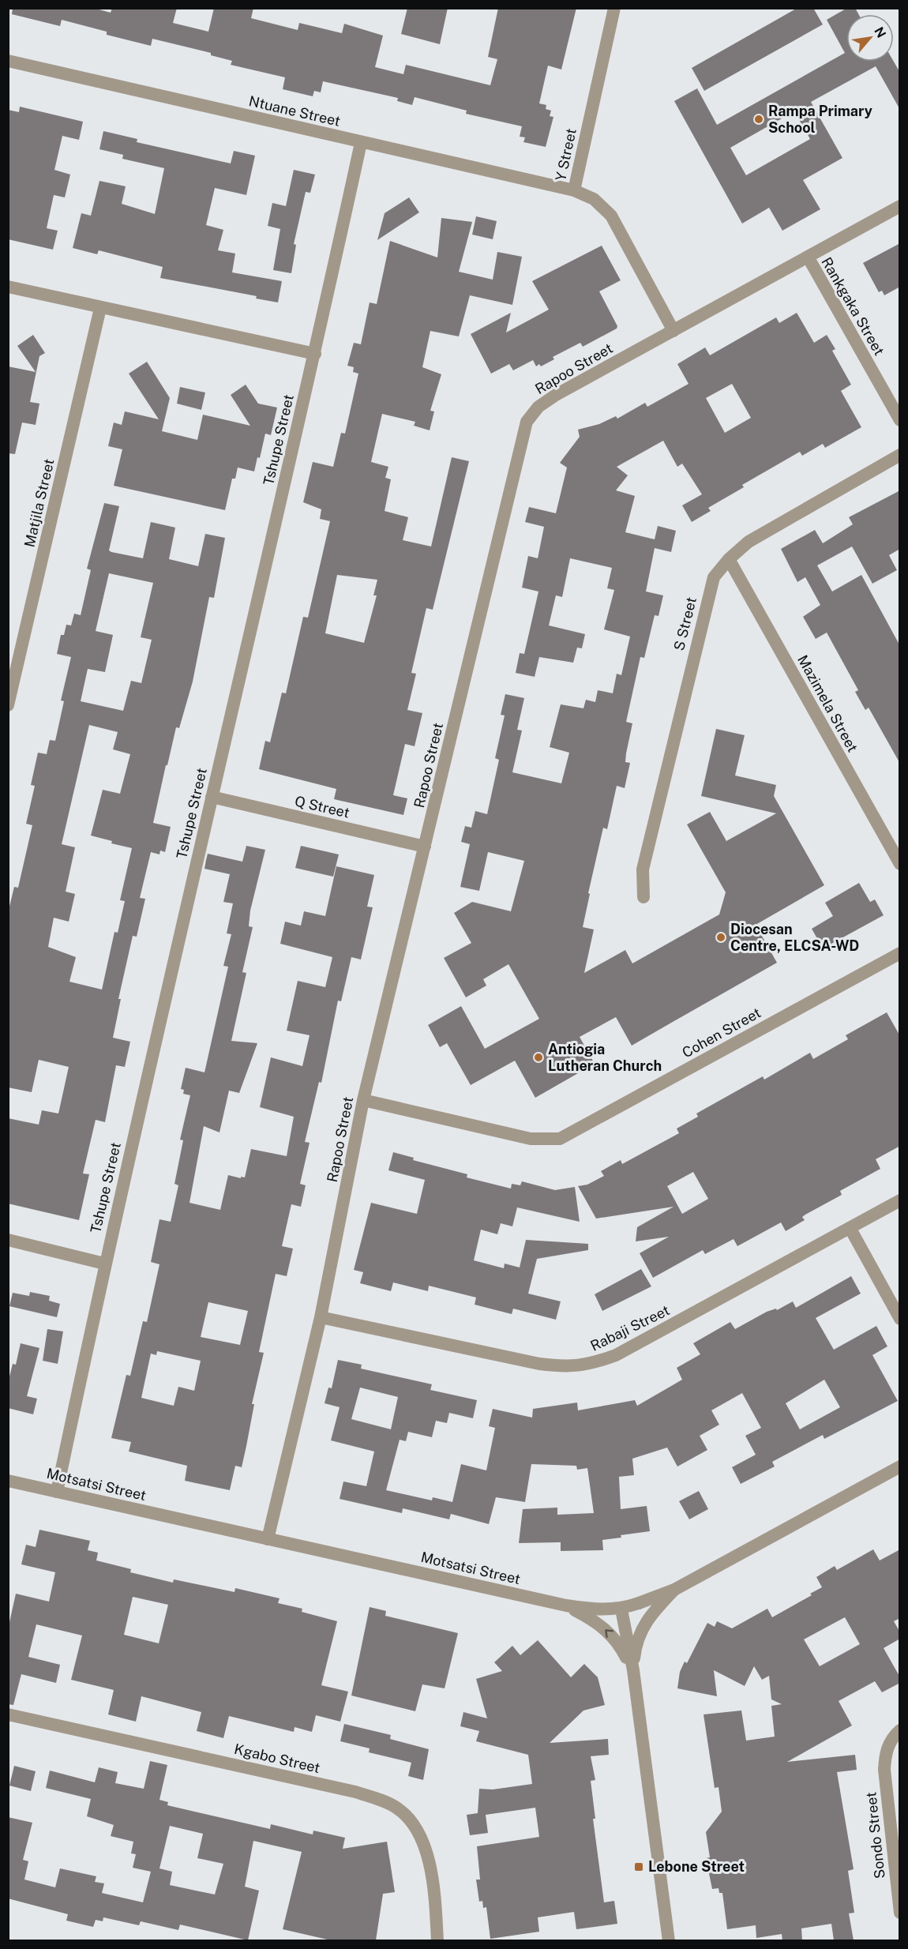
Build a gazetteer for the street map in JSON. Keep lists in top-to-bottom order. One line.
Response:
{"streets":{"street":["Ntuane Street","Y Street","Rankgaka Street","Rapoo Street","Tshupe Street","Matjila Street","S Street","Mazimela Street","Q Street","Cohen Street","Rabaji Street","Motsatsi Street","Kgabo Street","Sondo Street"]},"crossings":[["Ntuane Street","Y Street"],["Ntuane Street","Tshupe Street"],["Y Street","Rapoo Street"],["Rankgaka Street","Rapoo Street"],["Rapoo Street","Q Street"],["Rapoo Street","Cohen Street"],["Rapoo Street","Rabaji Street"],["Rapoo Street","Motsatsi Street"],["Tshupe Street","Q Street"],["Tshupe Street","Motsatsi Street"],["S Street","Mazimela Street"]],"places":{"other":["Rampa Primary School","Diocesan Centre, ELCSA-WD","Antiogia Lutheran Church"],"transit":["Lebone Street"]},"north":"top right"}
